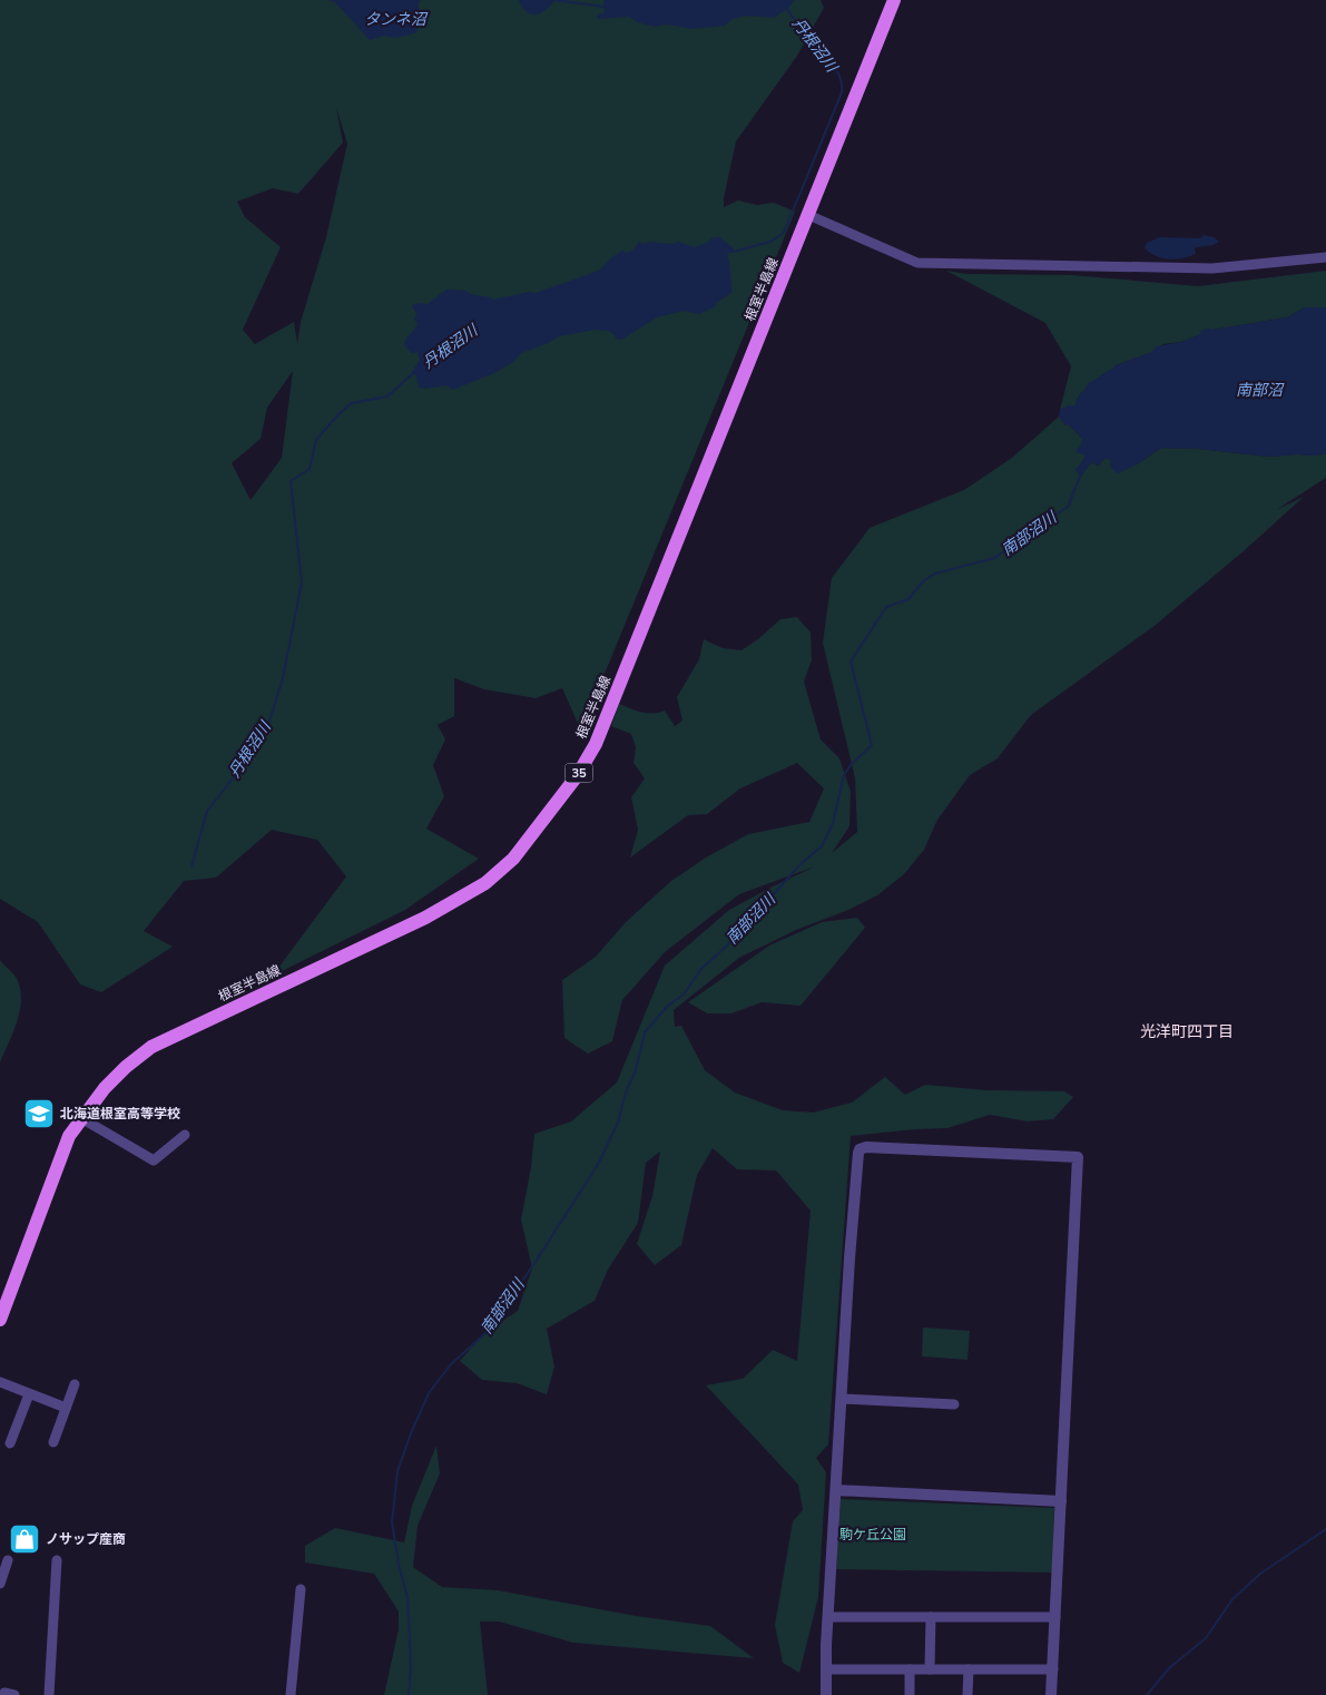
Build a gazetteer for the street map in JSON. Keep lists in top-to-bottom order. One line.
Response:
{"streets":{"main road":["根室半島線","35"]},"districts":["光洋町四丁目"],"water":["タンネ沼","丹根沼川","南部沼","南部沼川"],"parks":["駒ケ丘公園"],"places":{"school or university":["北海道根室高等学校"],"shop":["ノサップ産商"]}}
